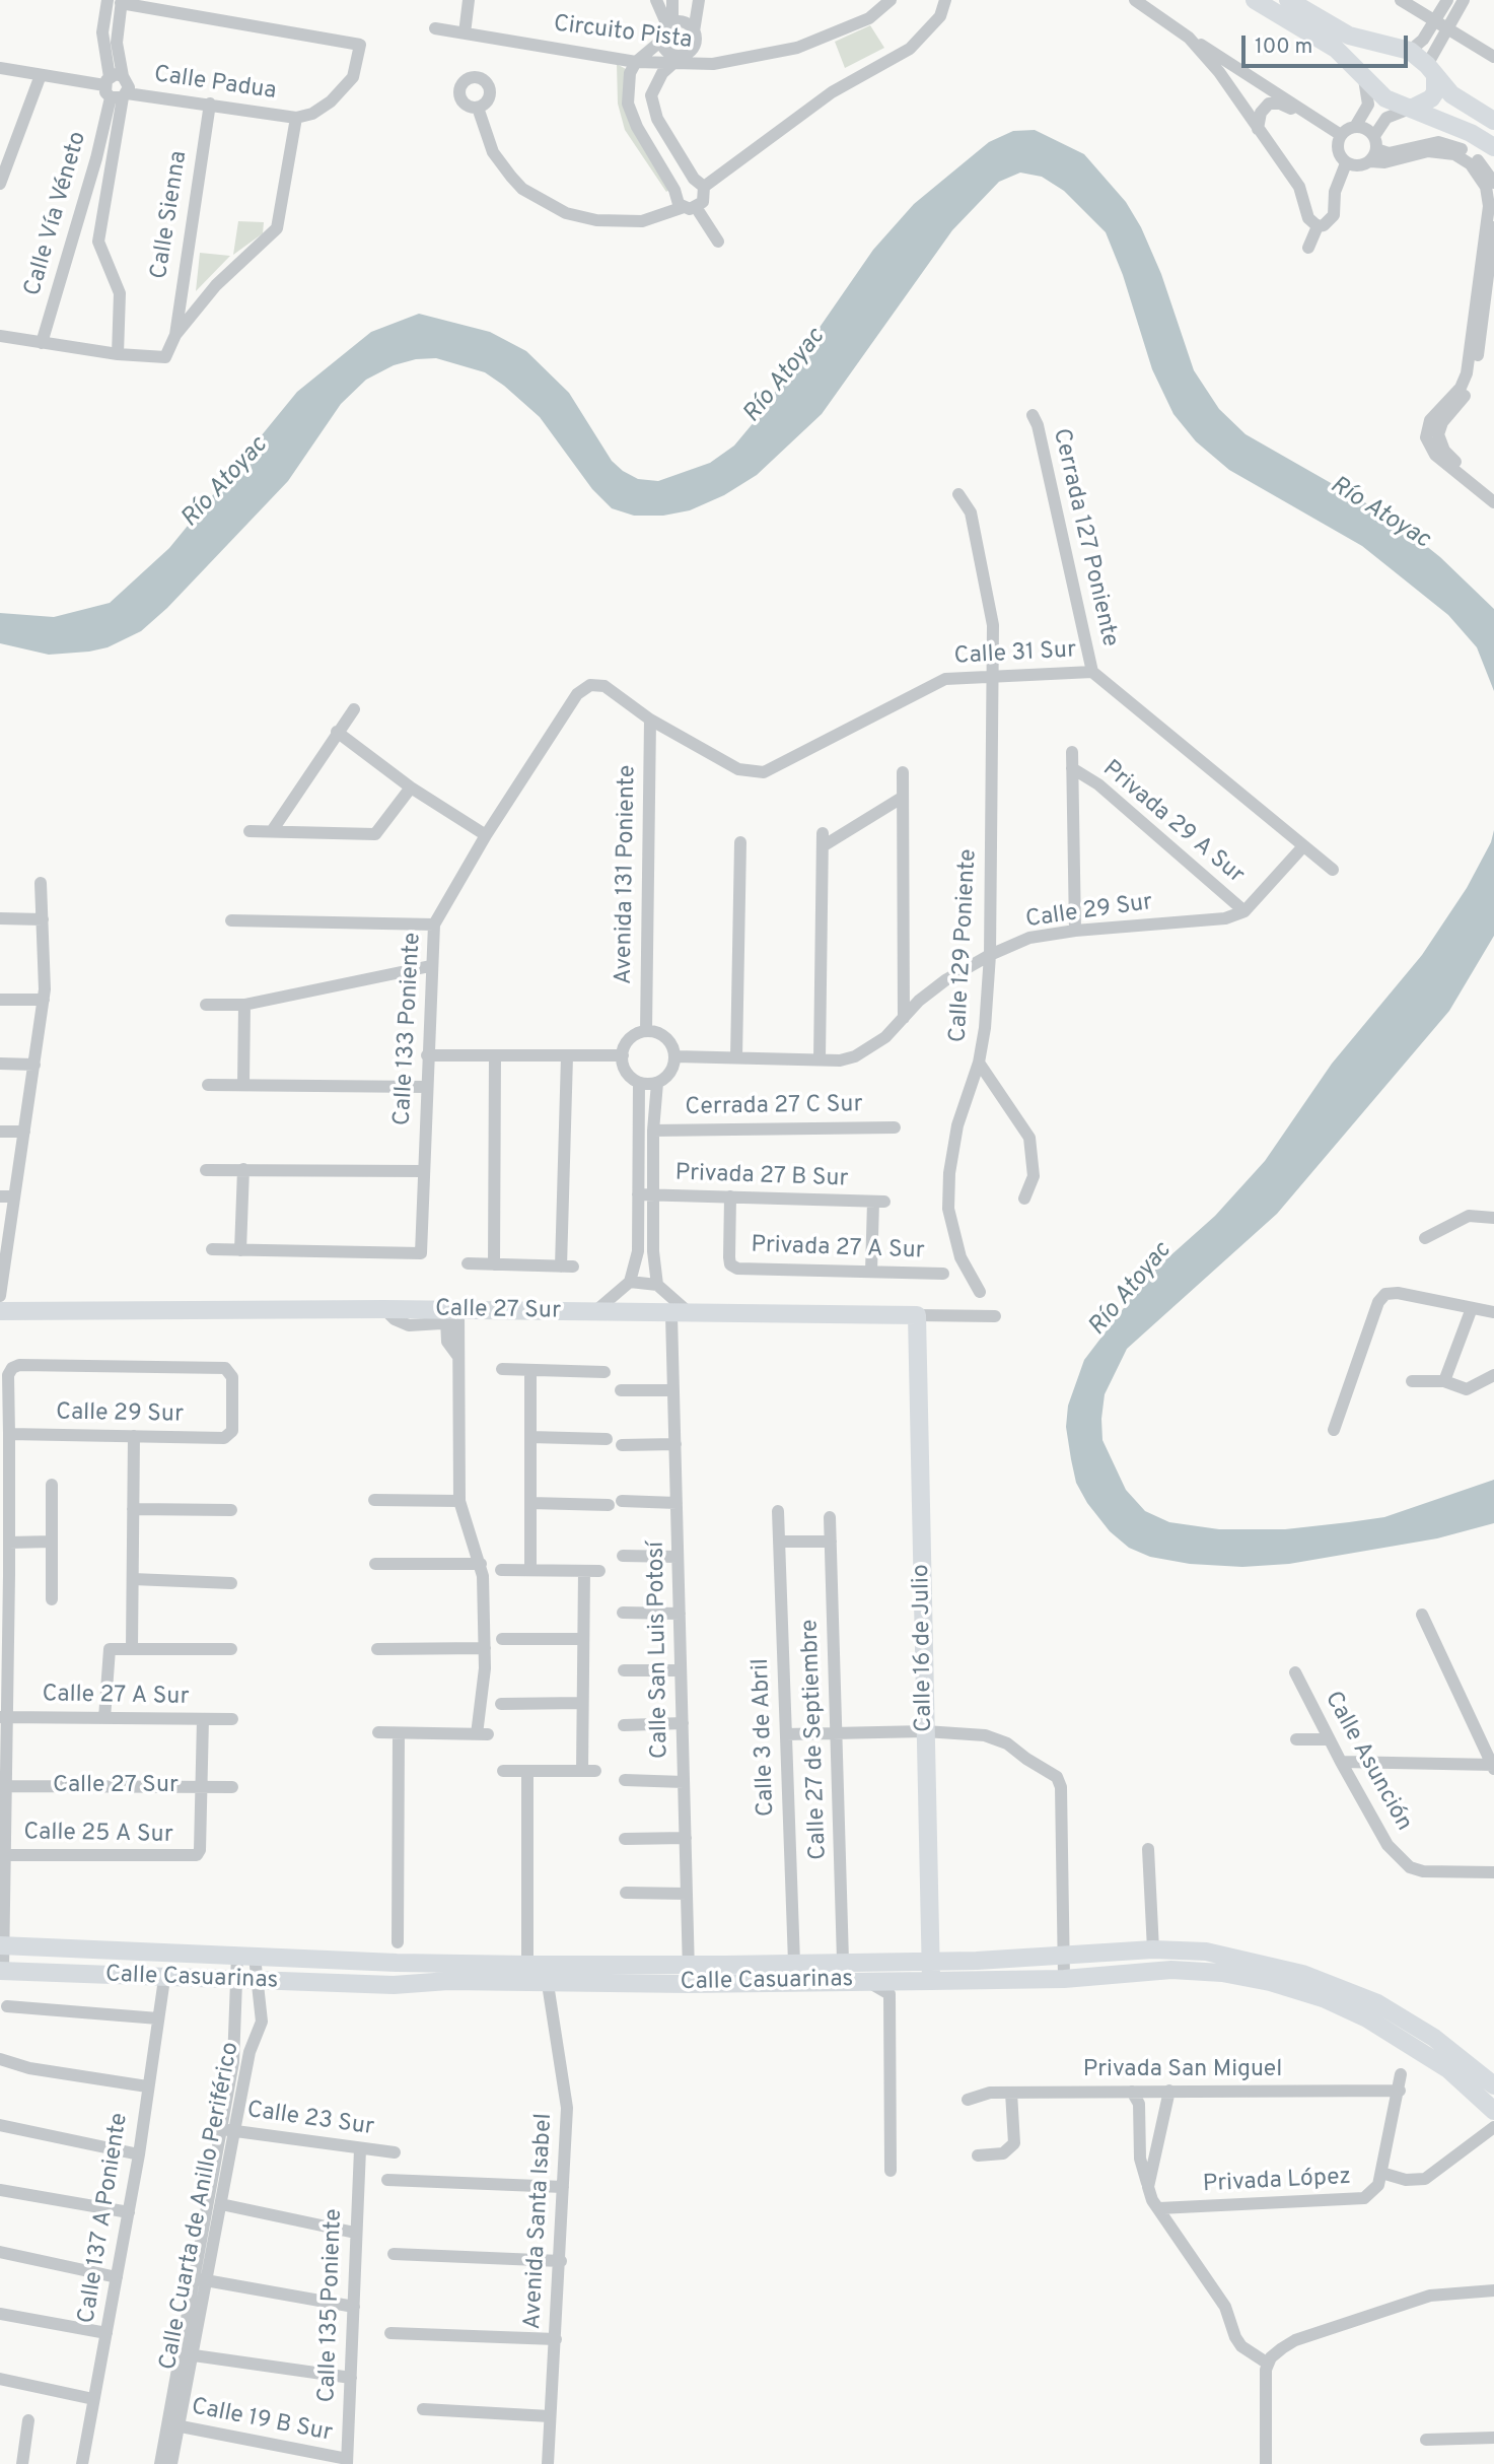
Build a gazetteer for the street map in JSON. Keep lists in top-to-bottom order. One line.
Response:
{"streets":{"main road":["Calle 27 Sur","Calle 16 de Julio","Calle Casuarinas"],"street":["Circuito Pista","Calle Padua","Calle Vía Véneto","Calle Sienna","Cerrada 127 Poniente","Calle 31 Sur","Privada 29 A Sur","Avenida 131 Poniente","Calle 29 Sur","Calle 129 Poniente","Calle 133 Poniente","Cerrada 27 C Sur","Privada 27 B Sur","Privada 27 A Sur","Calle San Luis Potosí","Calle 27 A Sur","Calle 3 de Abril","Calle 27 de Septiembre","Calle Asunción","Calle 25 A Sur","Privada San Miguel","Calle 23 Sur","Privada López","Calle Cuarta de Anillo Periférico","Calle 137 A Poniente","Avenida Santa Isabel","Calle 135 Poniente","Calle 19 B Sur"]},"crossings":[["Calle Padua","Calle Vía Véneto"],["Calle Padua","Calle Sienna"],["Cerrada 127 Poniente","Calle 31 Sur"],["Calle 31 Sur","Avenida 131 Poniente"],["Calle 31 Sur","Calle 129 Poniente"],["Calle 31 Sur","Calle 133 Poniente"],["Privada 29 A Sur","Calle 29 Sur"],["Avenida 131 Poniente","Calle 29 Sur"],["Calle 29 Sur","Calle 129 Poniente"],["Privada 27 B Sur","Privada 27 A Sur"],["Calle 27 Sur","Calle 16 de Julio"],["Calle 27 Sur","Calle San Luis Potosí"],["Calle 27 Sur","Calle 25 A Sur"],["Calle 16 de Julio","Calle Casuarinas"],["Calle San Luis Potosí","Calle Casuarinas"],["Calle 3 de Abril","Calle Casuarinas"],["Calle 27 de Septiembre","Calle Casuarinas"],["Calle Casuarinas","Calle Cuarta de Anillo Periférico"],["Calle Casuarinas","Calle 137 A Poniente"],["Calle Casuarinas","Avenida Santa Isabel"],["Calle 23 Sur","Calle Cuarta de Anillo Periférico"],["Calle 23 Sur","Calle 135 Poniente"],["Calle Cuarta de Anillo Periférico","Calle 19 B Sur"],["Calle 135 Poniente","Calle 19 B Sur"]],"water":["Río Atoyac"],"scale_bar":"100 m"}
